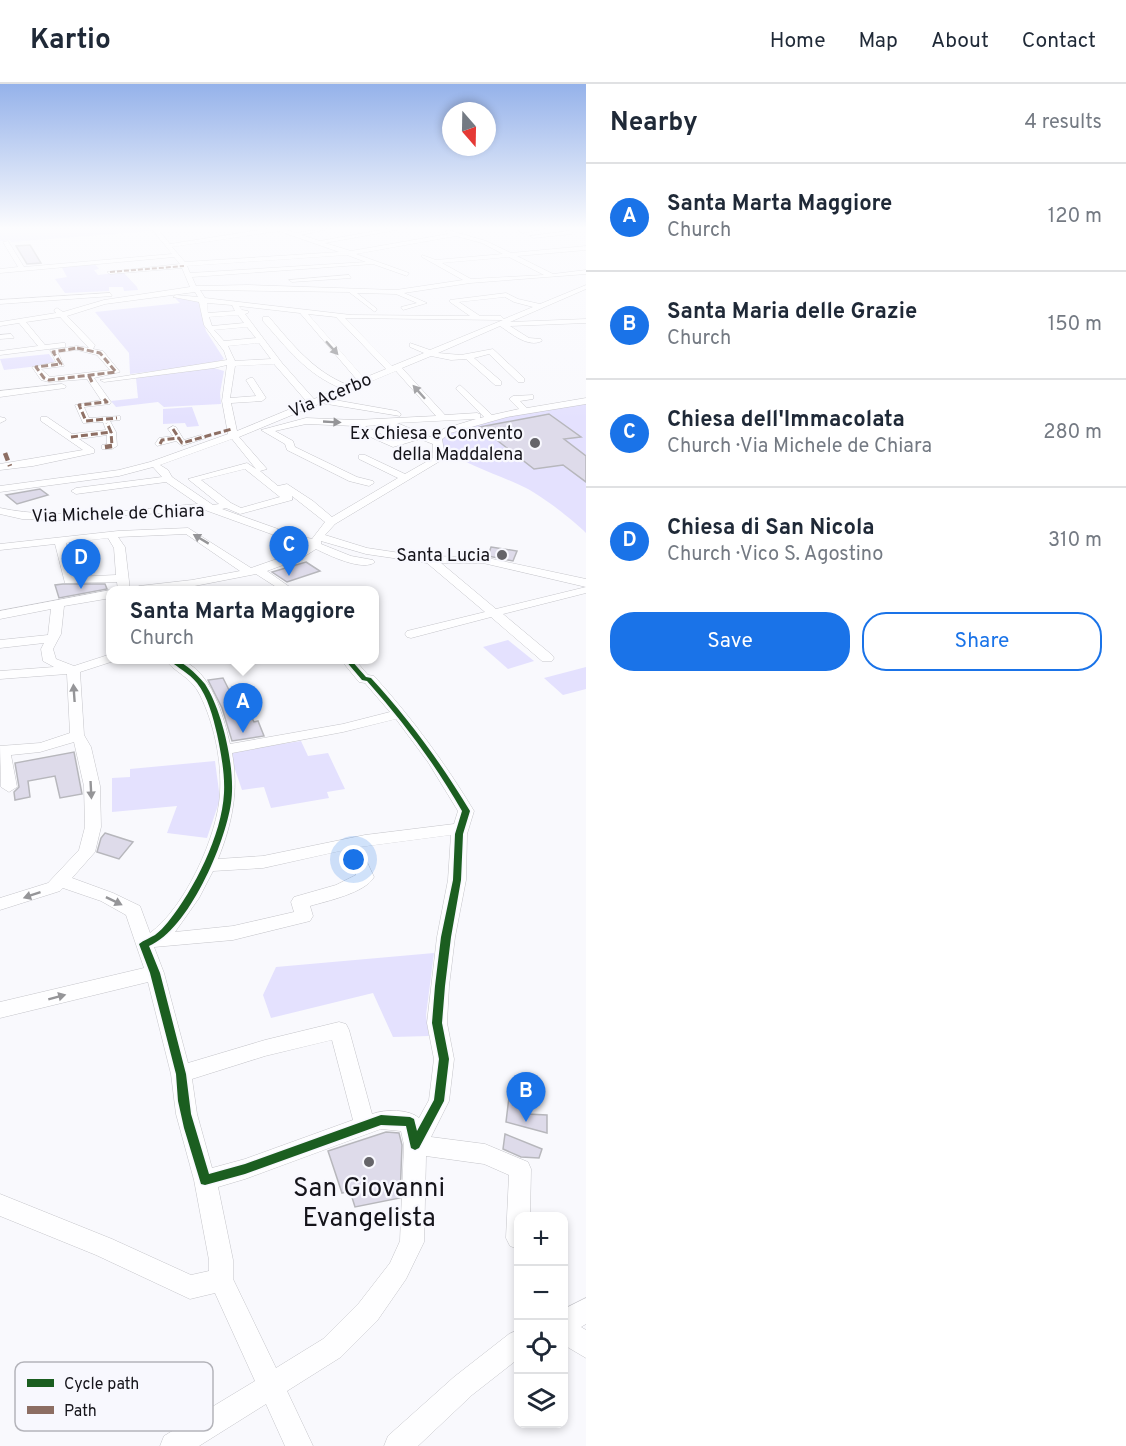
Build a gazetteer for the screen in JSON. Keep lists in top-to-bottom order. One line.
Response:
{"streets":{"street":["Via Acerbo","Via Michele de Chiara"]},"places":["Ex Chiesa e Convento della Maddalena","Santa Lucia","San Giovanni Evangelista"],"legend":["Cycle path","Path"],"north":"bottom","page":{"header":"Kartio","nav":["Home","Map","About","Contact"],"heading":["Nearby","4 results"],"list":[{"mark":"A","name":"Santa Marta Maggiore","note":"Church","value":"120 m"},{"mark":"B","name":"Santa Maria delle Grazie","note":"Church","value":"150 m"},{"mark":"C","name":"Chiesa dell'Immacolata","note":"Church · Via Michele de Chiara","value":"280 m"},{"mark":"D","name":"Chiesa di San Nicola","note":"Church · Vico S. Agostino","value":"310 m"}],"pins":["C","D","A","B"],"popup":["Santa Marta Maggiore","Church"],"buttons":["Save","Share"],"map_buttons":["+","−"]}}
